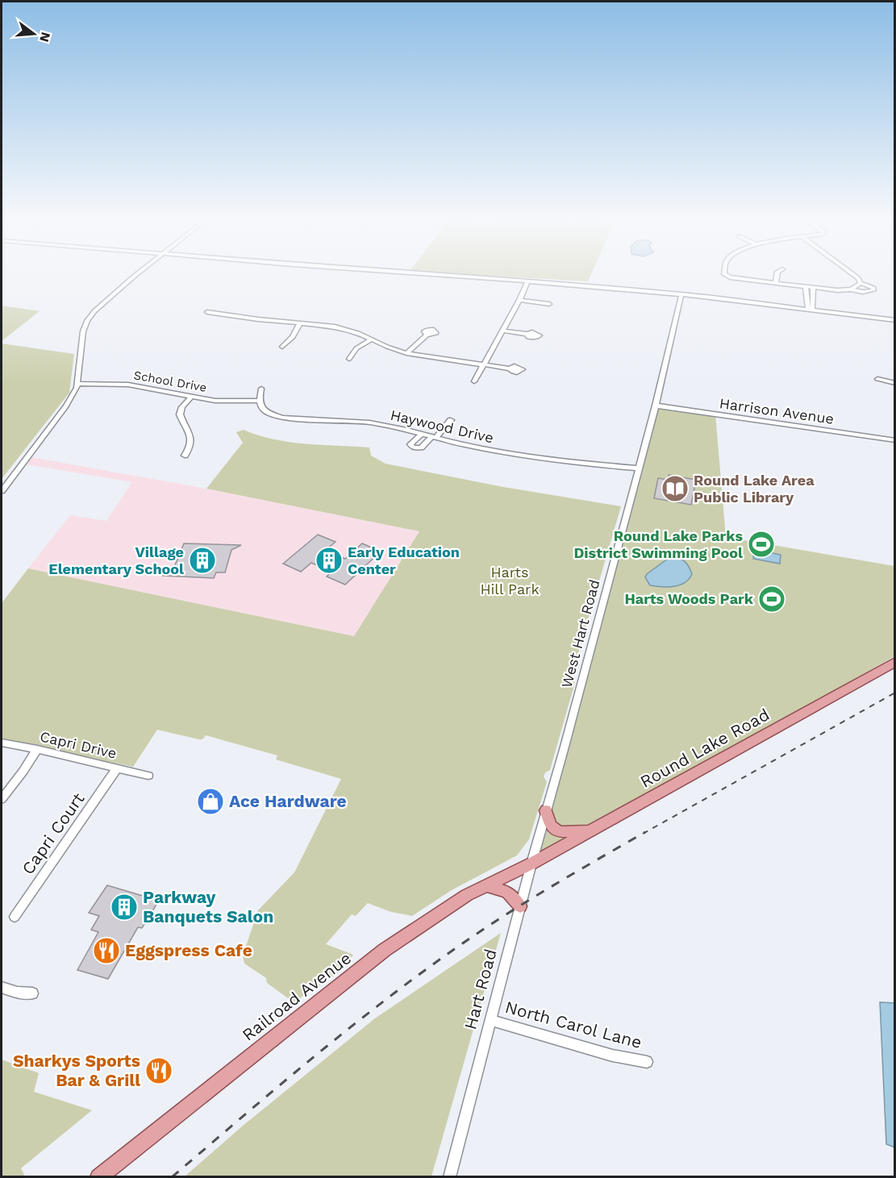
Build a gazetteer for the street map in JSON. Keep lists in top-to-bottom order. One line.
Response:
{"streets":{"main road":["Round Lake Road","Railroad Avenue"],"street":["School Drive","Harrison Avenue","Haywood Drive","West Hart Road","Capri Drive","Capri Court","Hart Road","North Carol Lane"]},"crossings":[["School Drive","Haywood Drive"],["Harrison Avenue","West Hart Road"],["Haywood Drive","West Hart Road"],["West Hart Road","Hart Road"],["Capri Drive","Capri Court"],["Round Lake Road","Hart Road"],["Round Lake Road","Railroad Avenue"],["Hart Road","Railroad Avenue"],["Hart Road","North Carol Lane"]],"parks":["Harts Hill Park"],"places":{"library":["Round Lake Area Public Library"],"sports":["Round Lake Parks District Swimming Pool","Harts Woods Park"],"building":["Village Elementary School","Early Education Center","Parkway Banquets Salon"],"shop":["Ace Hardware"],"restaurant":["Eggspress Cafe","Sharkys Sports Bar & Grill"]},"north":"right"}
